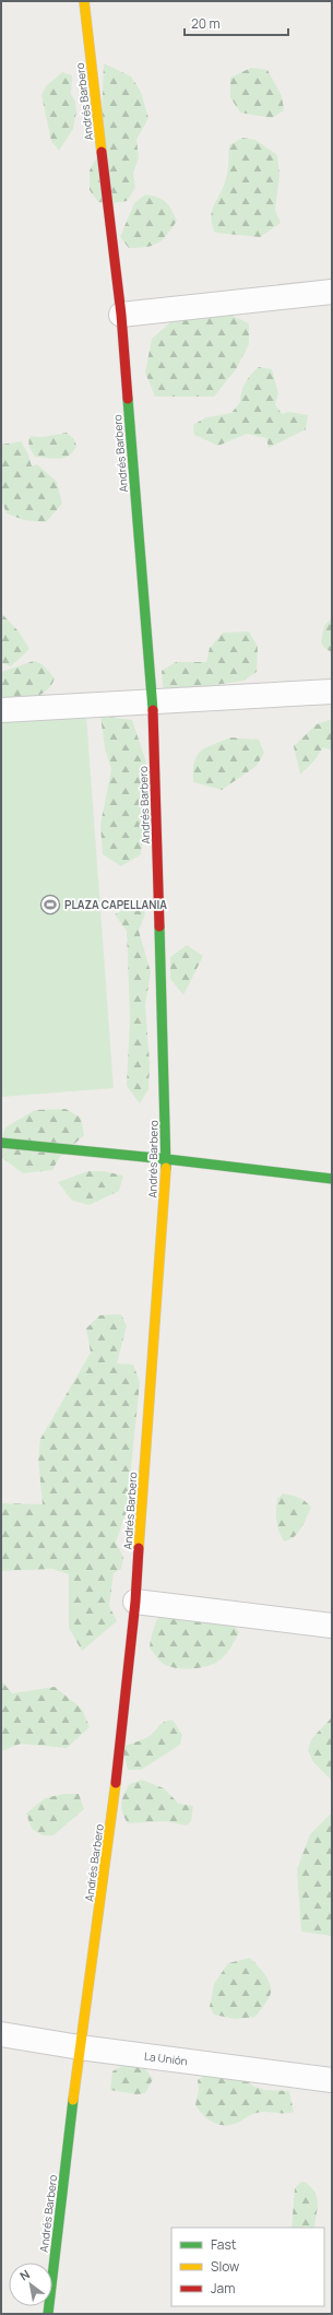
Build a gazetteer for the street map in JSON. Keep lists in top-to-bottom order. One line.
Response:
{"streets":{"street":["Andrés Barbero","La Unión"]},"crossings":[["Andrés Barbero","La Unión"]],"places":{"sports":["PLAZA CAPELLANIA"]},"legend":["Fast","Slow","Jam"],"scale_bar":"20 m","north":"top left"}
